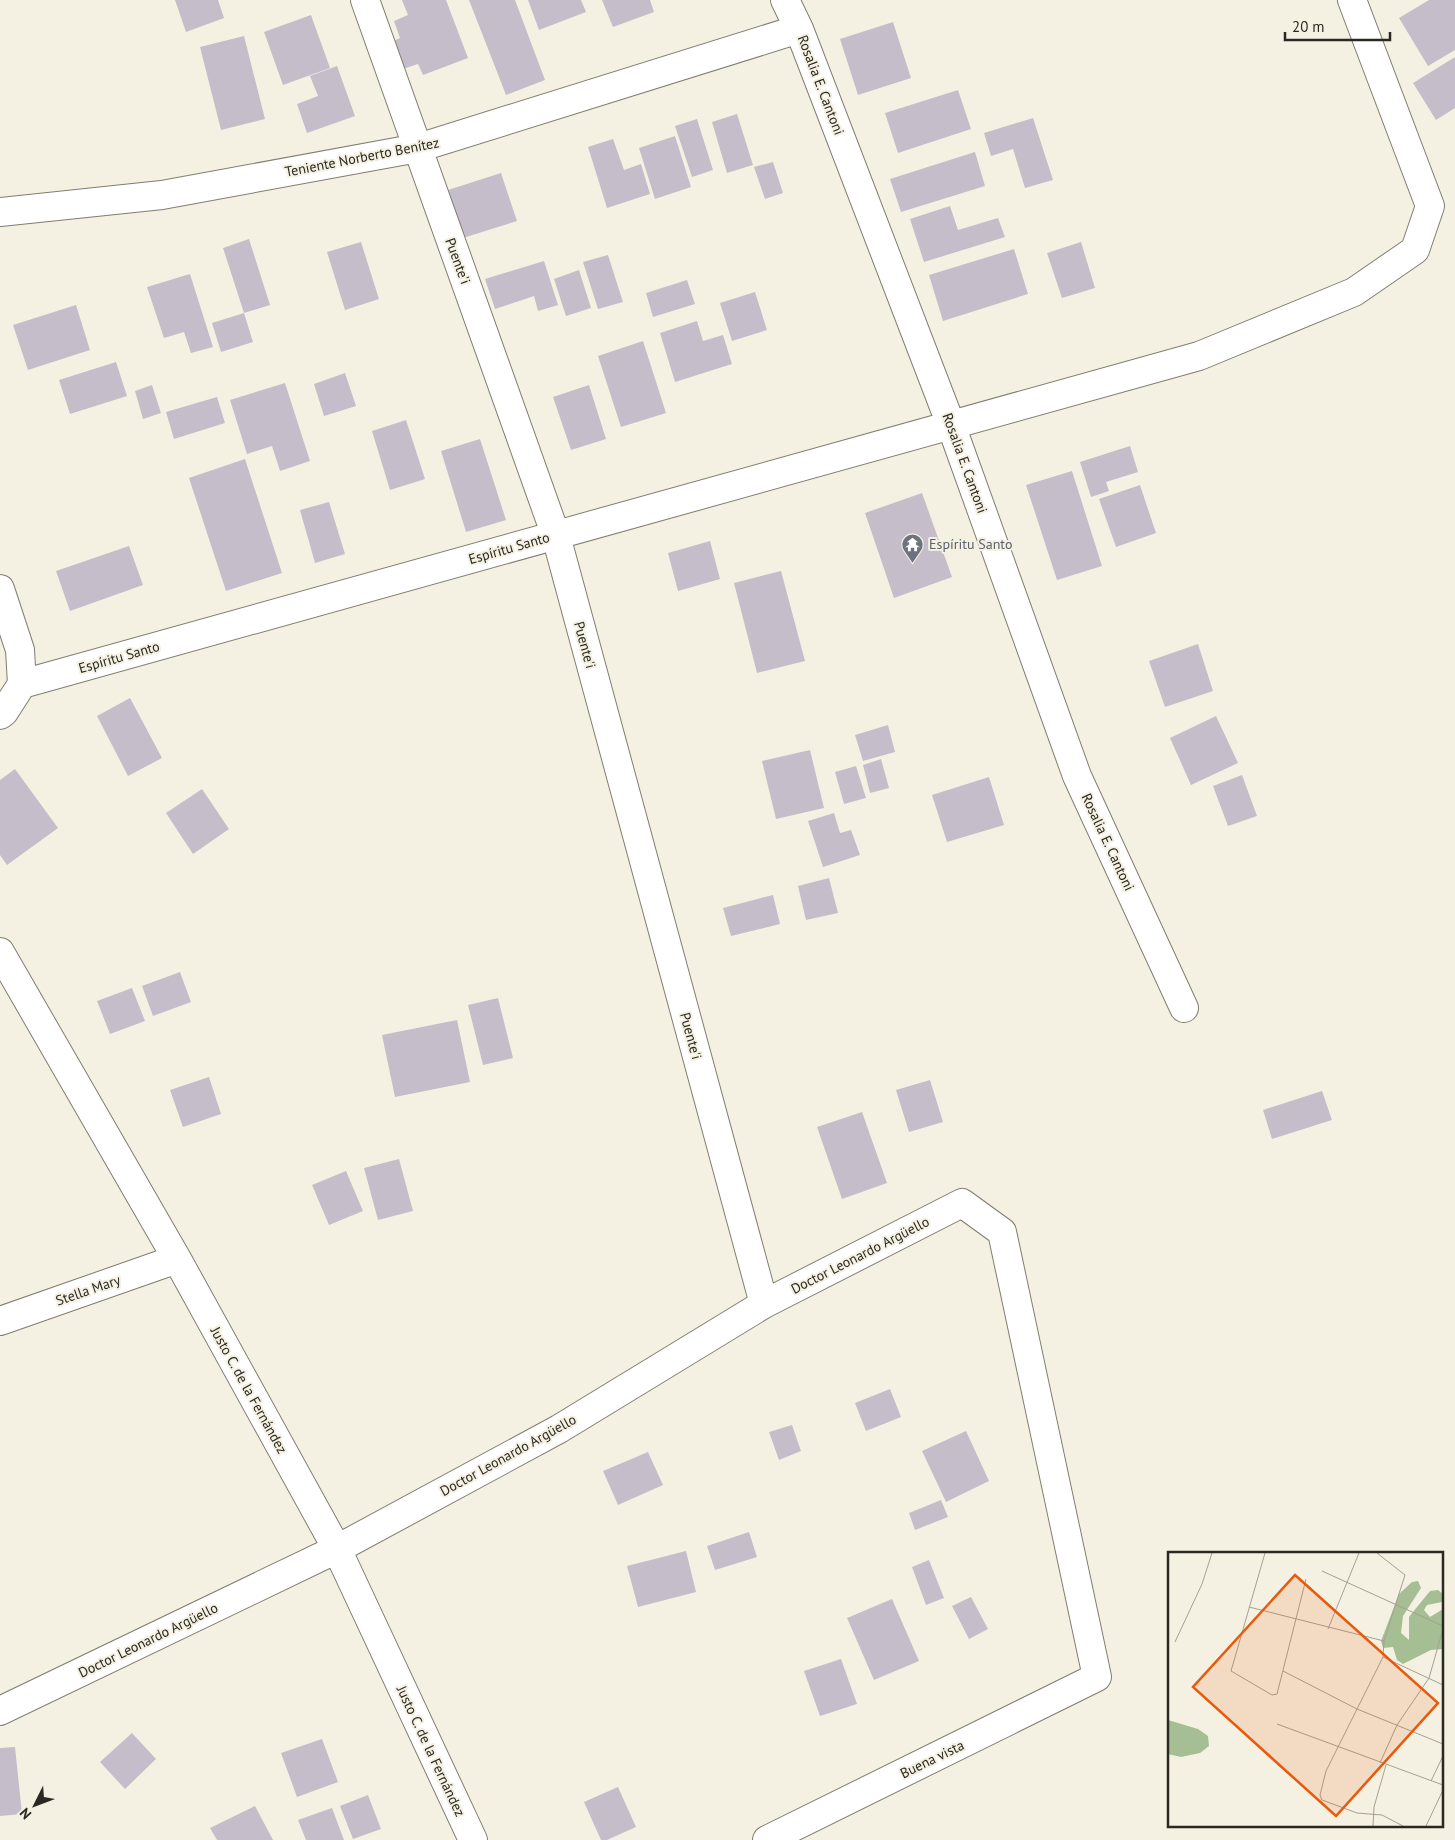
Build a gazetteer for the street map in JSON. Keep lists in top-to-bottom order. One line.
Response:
{"streets":{"street":["Rosalia E. Cantoni","Teniente Norberto Benítez","Puente'i","Espíritu Santo","Doctor Leonardo Argüello","Stella Mary","Justo C. de la Fernández","Buena vista"]},"crossings":[["Rosalia E. Cantoni","Teniente Norberto Benítez"],["Rosalia E. Cantoni","Espíritu Santo"],["Teniente Norberto Benítez","Puente'i"],["Puente'i","Espíritu Santo"],["Puente'i","Doctor Leonardo Argüello"],["Doctor Leonardo Argüello","Justo C. de la Fernández"],["Doctor Leonardo Argüello","Buena vista"],["Stella Mary","Justo C. de la Fernández"]],"places":{"temple":["Espíritu Santo"]},"scale_bar":"20 m","north":"bottom left"}
